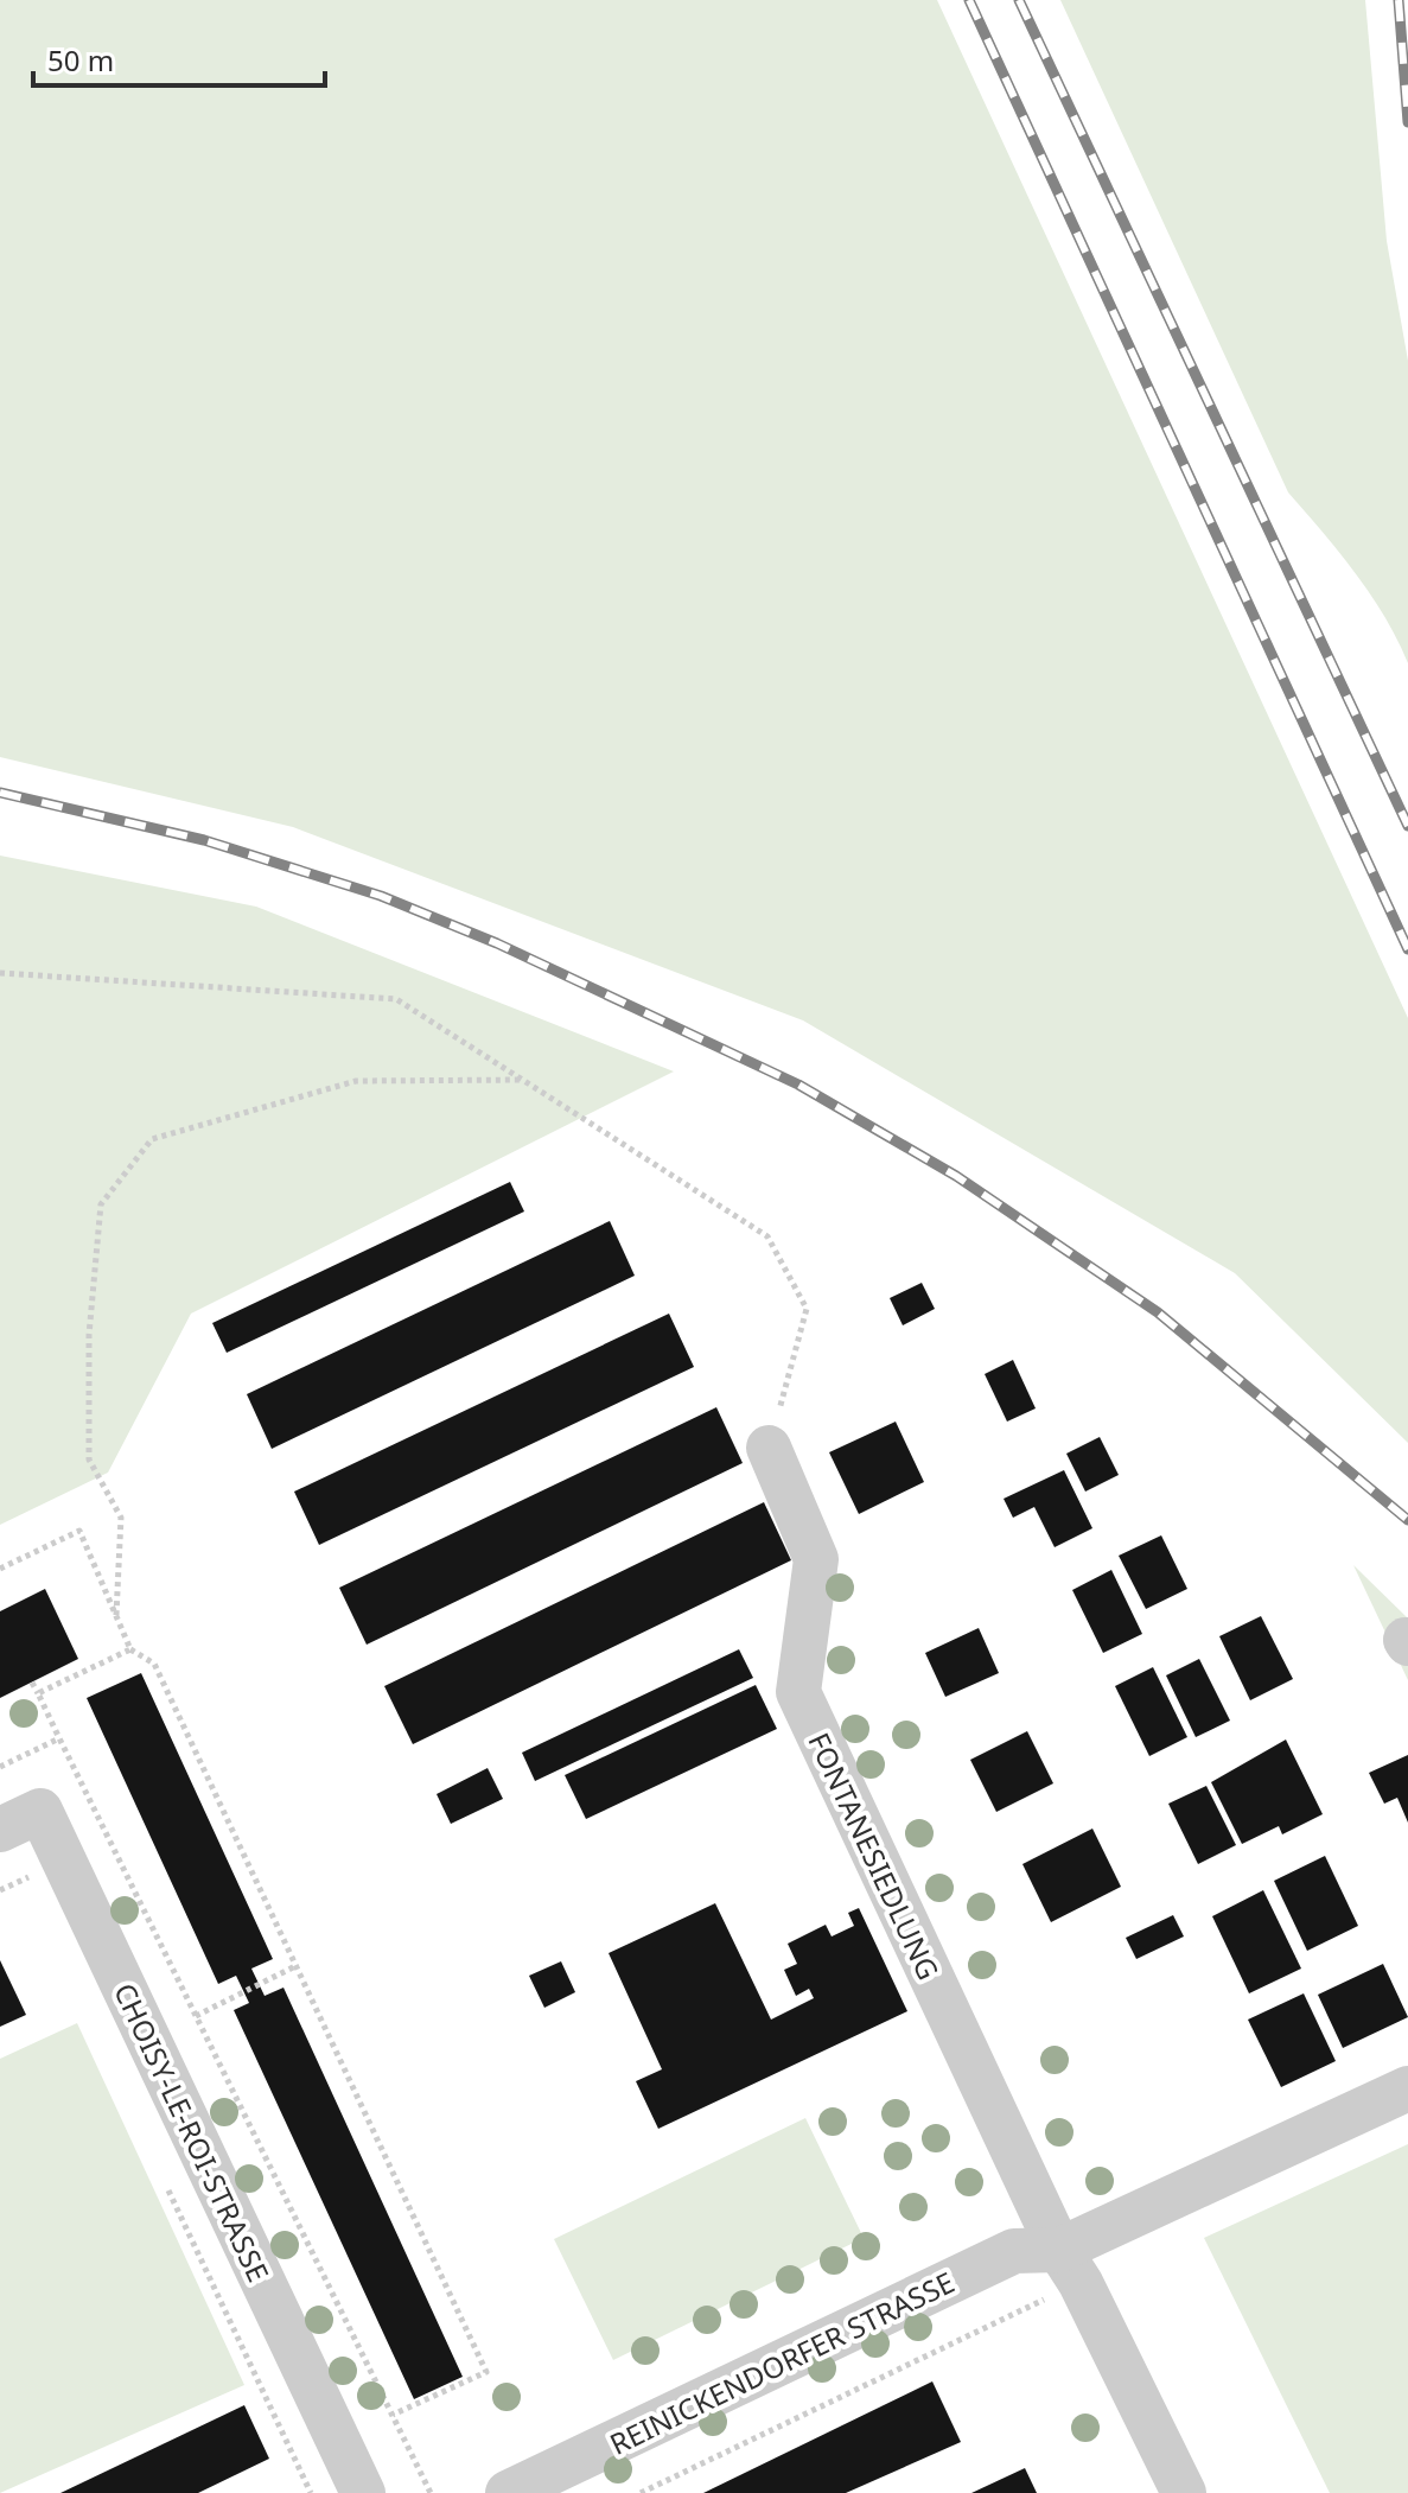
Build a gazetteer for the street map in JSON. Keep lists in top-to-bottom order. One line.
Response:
{"streets":{"street":["FONTANESIEDLUNG","CHOISY-LE-ROI-STRASSE","REINICKENDORFER STRASSE"]},"crossings":[["FONTANESIEDLUNG","REINICKENDORFER STRASSE"]],"scale_bar":"50 m"}
